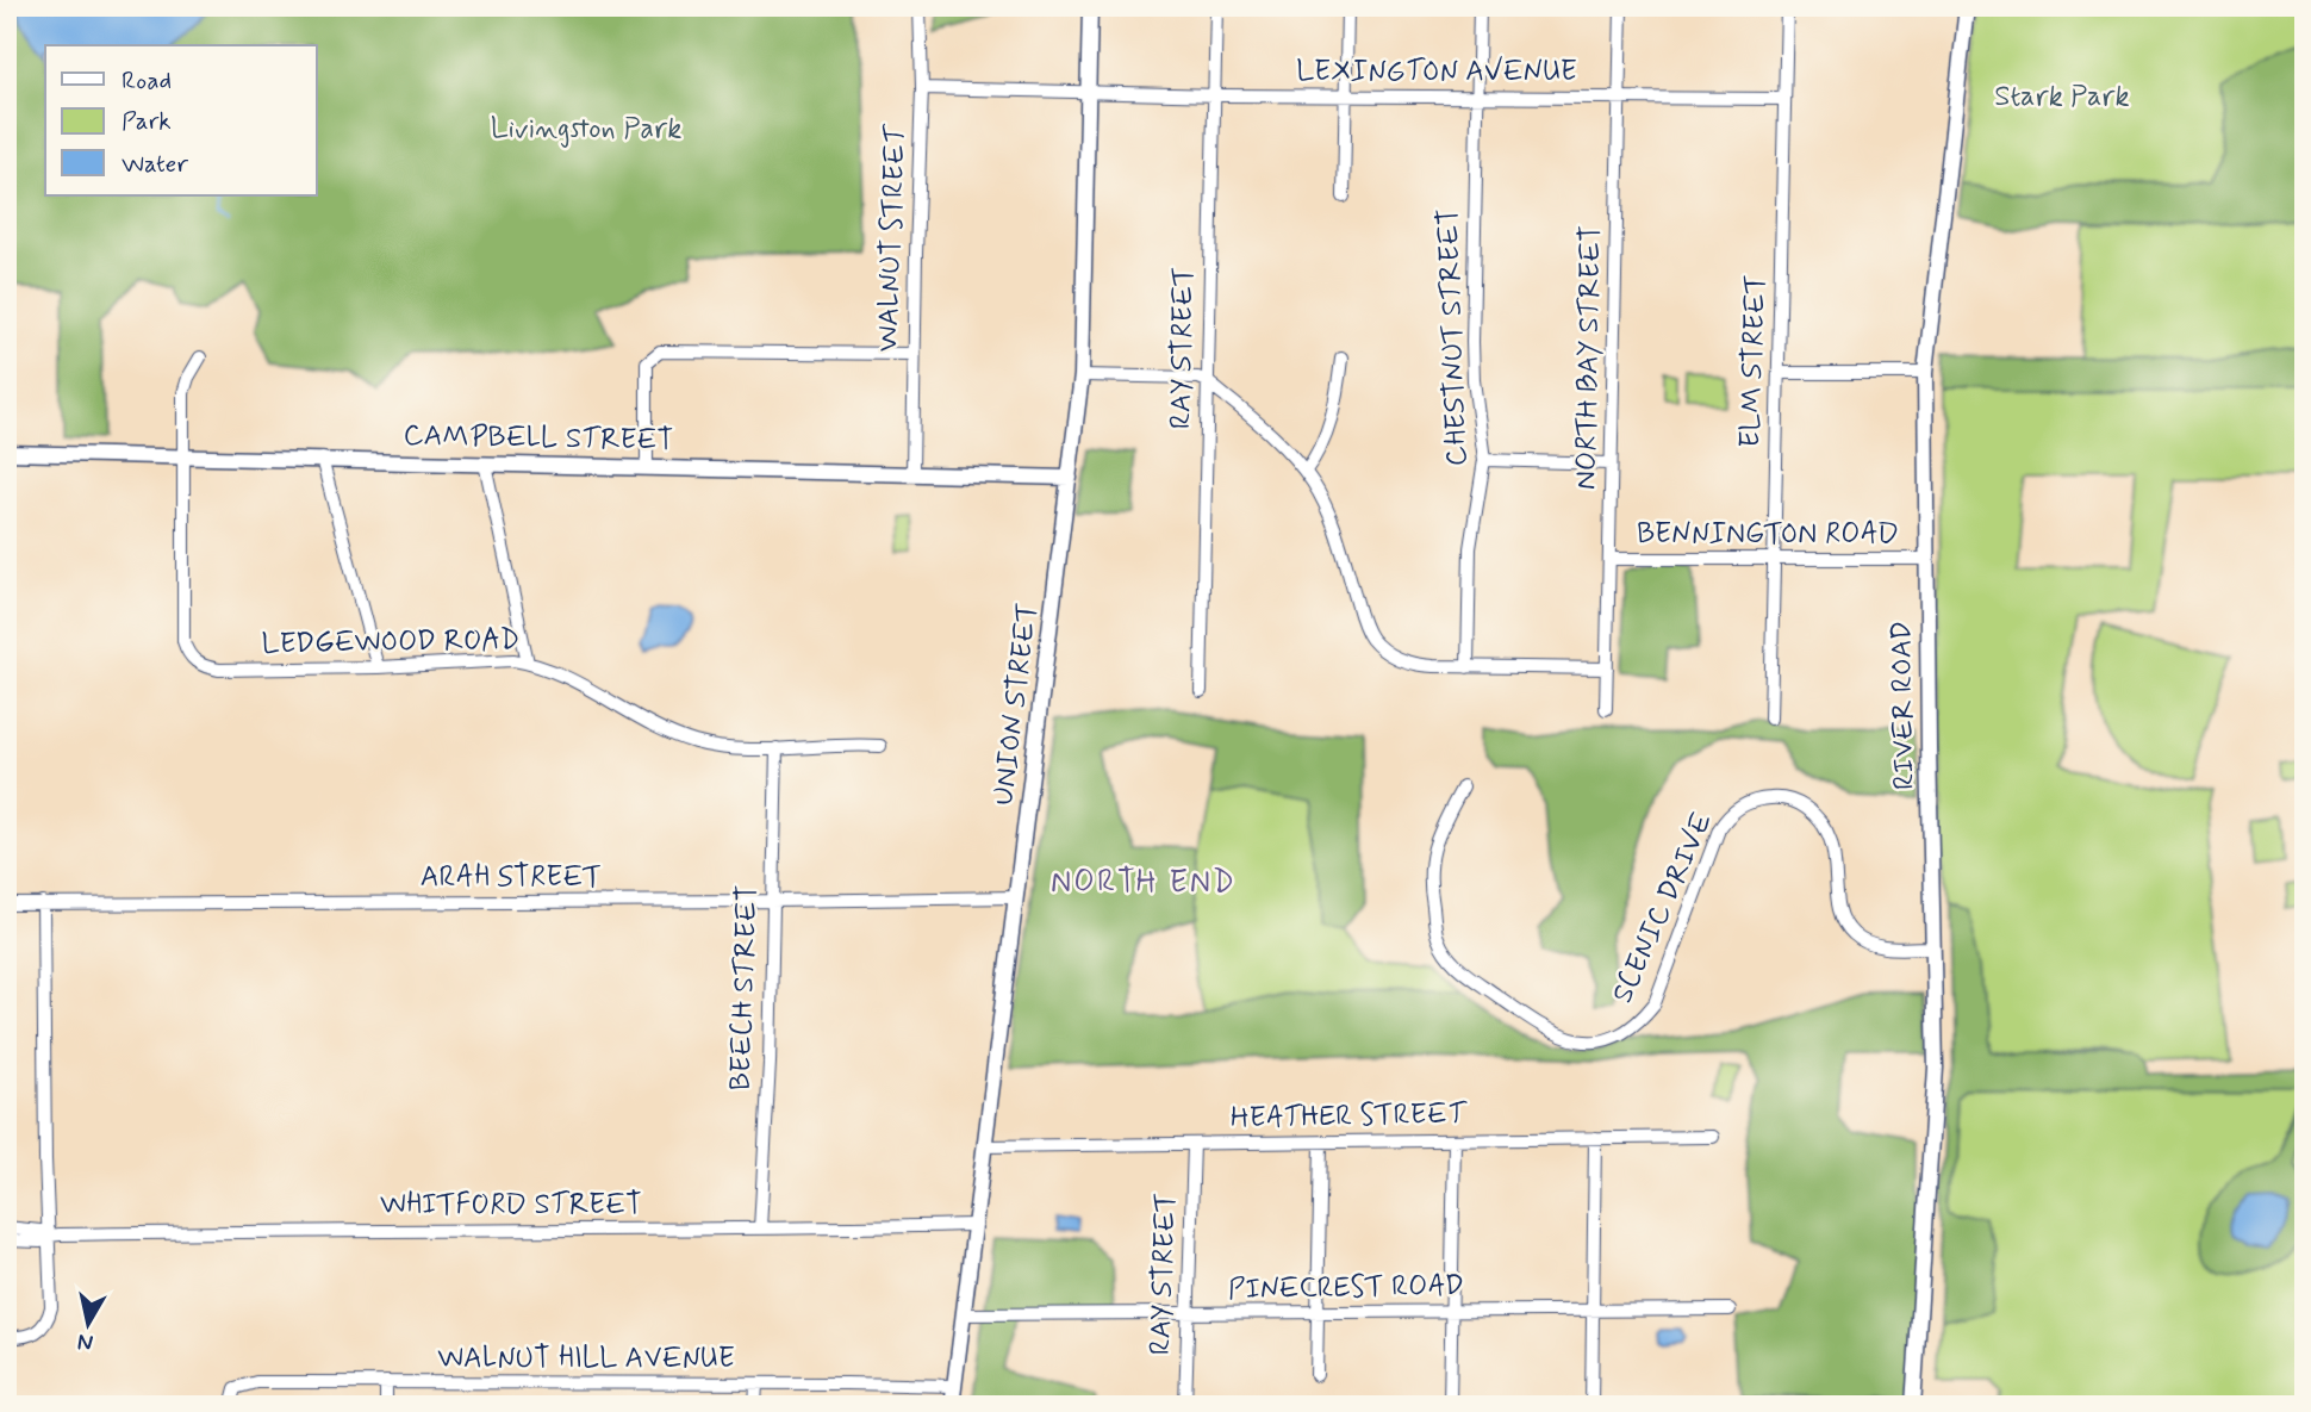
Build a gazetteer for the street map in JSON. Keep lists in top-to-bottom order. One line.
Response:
{"streets":{"street":["LEXINGTON AVENUE","WALNUT STREET","CHESTNUT STREET","RAY STREET","NORTH BAY STREET","ELM STREET","CAMPBELL STREET","BENNINGTON ROAD","LEDGEWOOD ROAD","UNION STREET","RIVER ROAD","ARAH STREET","SCENIC DRIVE","BEECH STREET","HEATHER STREET","WHITFORD STREET","PINECREST ROAD","WALNUT HILL AVENUE"]},"crossings":[["LEXINGTON AVENUE","WALNUT STREET"],["LEXINGTON AVENUE","CHESTNUT STREET"],["LEXINGTON AVENUE","RAY STREET"],["LEXINGTON AVENUE","NORTH BAY STREET"],["LEXINGTON AVENUE","ELM STREET"],["LEXINGTON AVENUE","UNION STREET"],["WALNUT STREET","CAMPBELL STREET"],["RAY STREET","HEATHER STREET"],["RAY STREET","PINECREST ROAD"],["NORTH BAY STREET","BENNINGTON ROAD"],["ELM STREET","BENNINGTON ROAD"],["CAMPBELL STREET","LEDGEWOOD ROAD"],["CAMPBELL STREET","UNION STREET"],["BENNINGTON ROAD","RIVER ROAD"],["LEDGEWOOD ROAD","BEECH STREET"],["UNION STREET","ARAH STREET"],["UNION STREET","HEATHER STREET"],["UNION STREET","WHITFORD STREET"],["UNION STREET","PINECREST ROAD"],["UNION STREET","WALNUT HILL AVENUE"],["RIVER ROAD","SCENIC DRIVE"],["ARAH STREET","BEECH STREET"],["BEECH STREET","WHITFORD STREET"]],"districts":["NORTH END"],"parks":["Stark Park","Livingston Park"],"legend":["Road","Park","Water"],"north":"bottom"}
